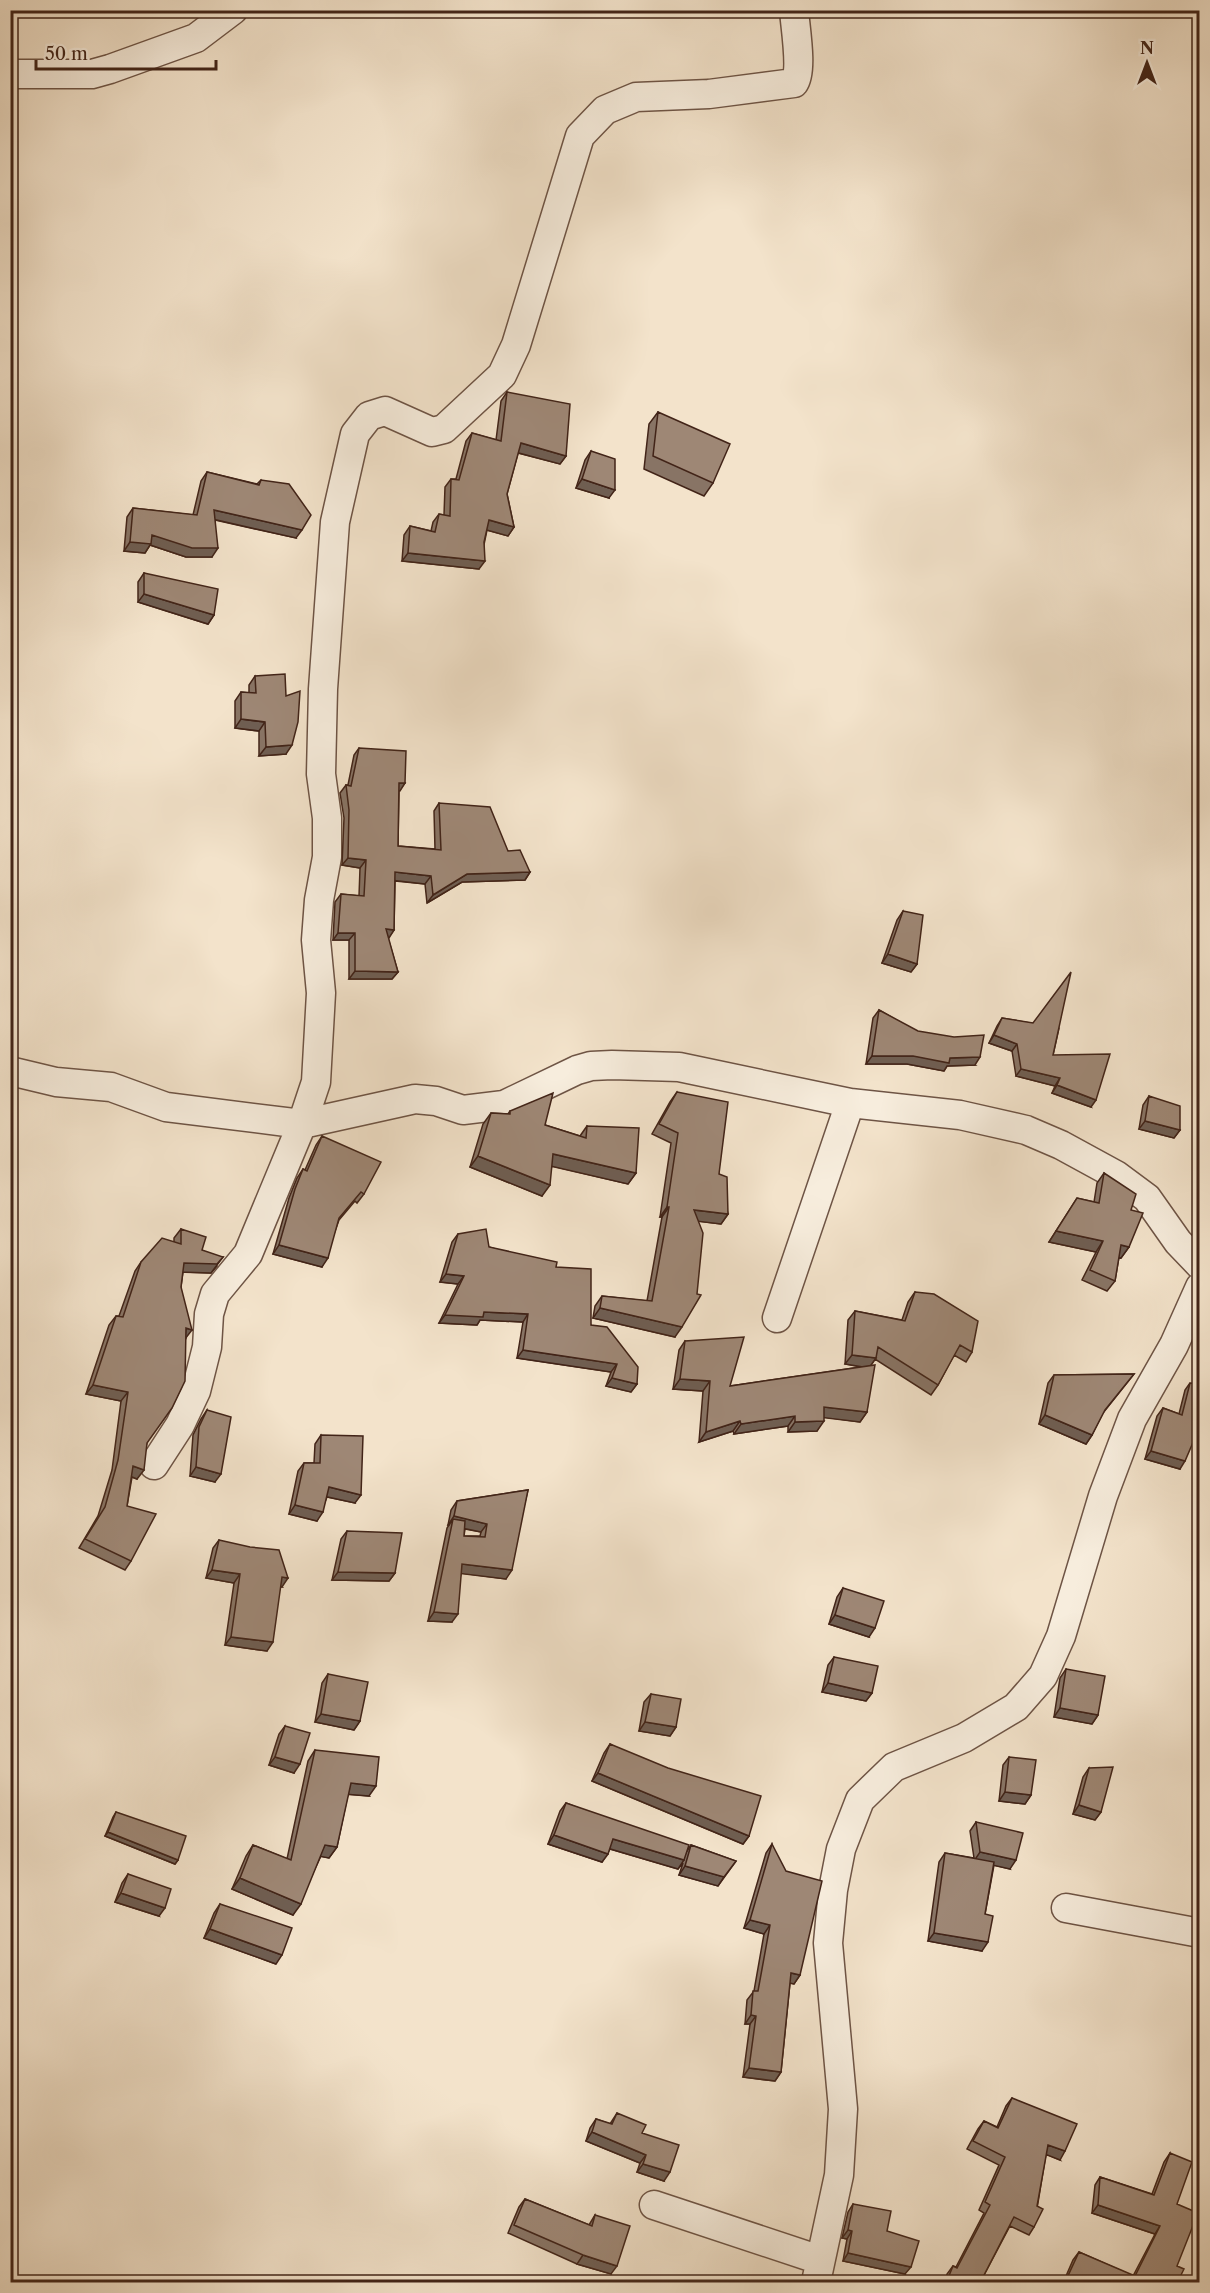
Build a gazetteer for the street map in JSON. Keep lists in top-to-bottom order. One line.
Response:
{"scale_bar":"50 m","north":"top"}
